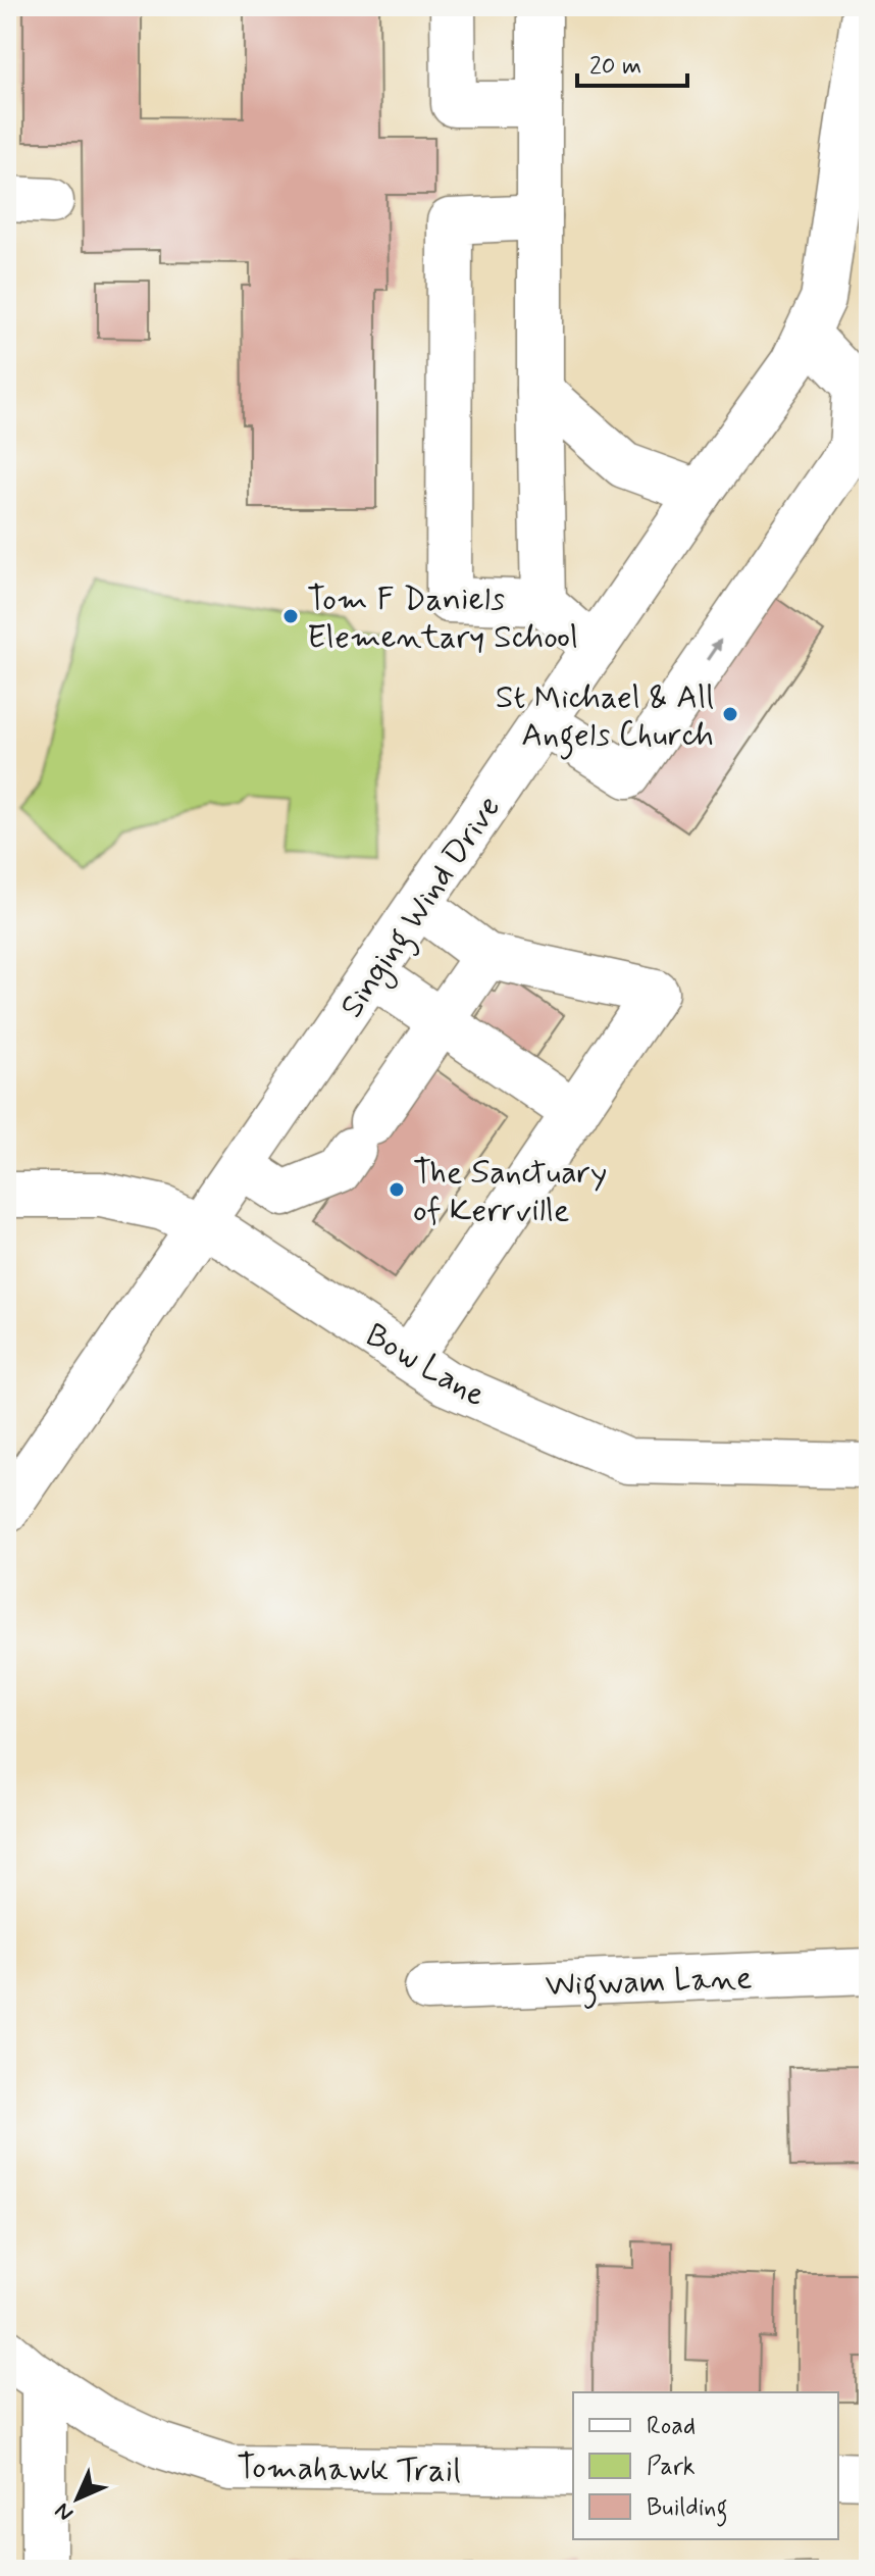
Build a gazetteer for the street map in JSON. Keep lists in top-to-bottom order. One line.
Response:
{"streets":{"street":["Singing Wind Drive","Bow Lane","Wigwam Lane","Tomahawk Trail"]},"crossings":[["Singing Wind Drive","Bow Lane"]],"places":["Tom F Daniels Elementary School","St Michael & All Angels Church","The Sanctuary of Kerrville"],"legend":["Road","Park","Building"],"scale_bar":"20 m","north":"bottom left"}
